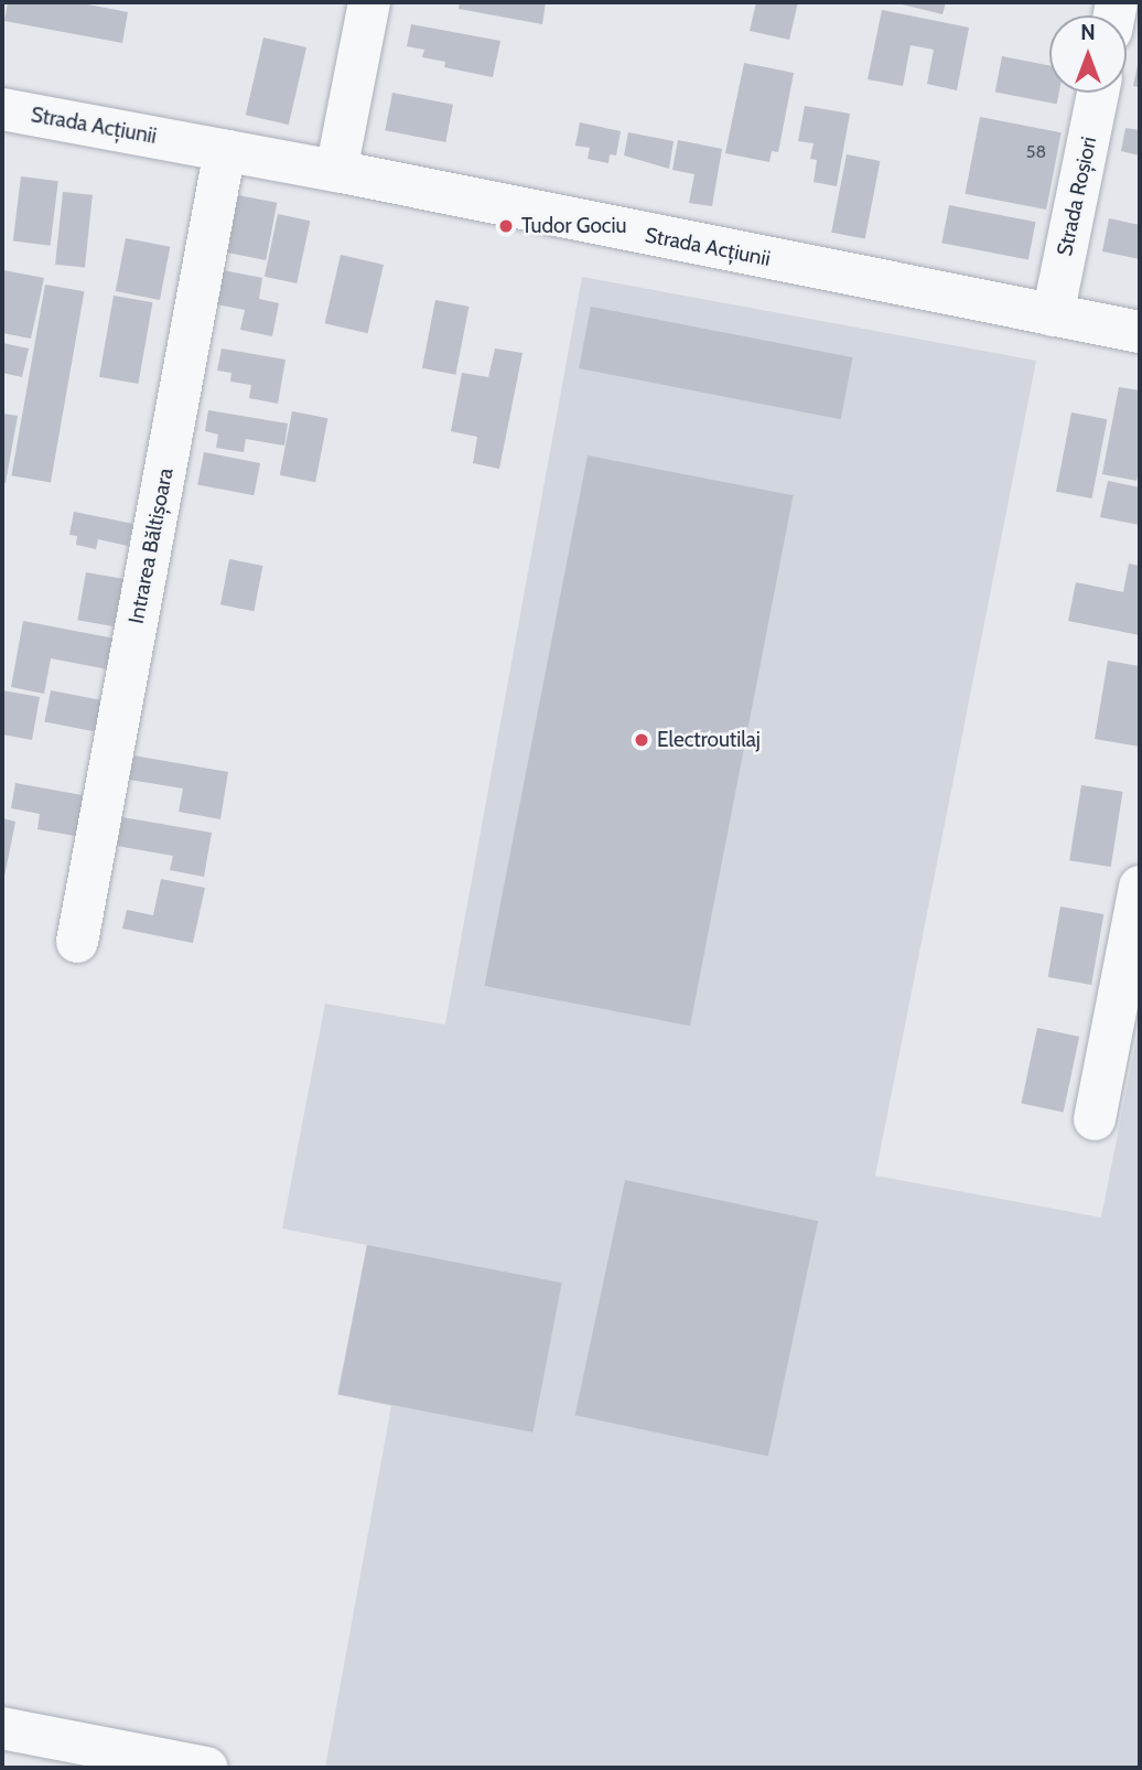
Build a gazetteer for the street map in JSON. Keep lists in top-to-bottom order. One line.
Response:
{"streets":{"street":["Strada Acțiunii","Strada Roșiori","Intrarea Băltișoara"]},"crossings":[["Strada Acțiunii","Strada Roșiori"],["Strada Acțiunii","Intrarea Băltișoara"]],"places":["Tudor Gociu","Electroutilaj"],"house_numbers":["58"],"north":"top"}
